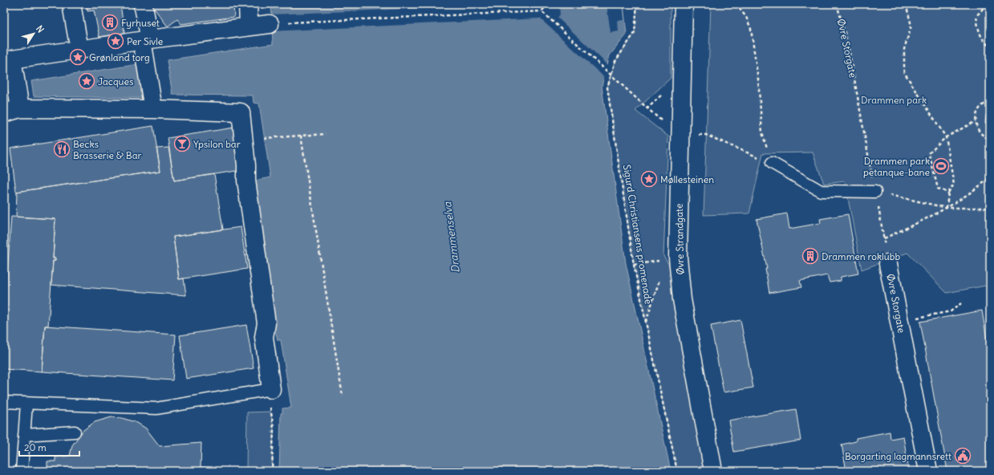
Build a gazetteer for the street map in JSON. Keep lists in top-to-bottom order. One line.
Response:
{"streets":{"street":["Øvre Storgate","Øvre Strandgate"],"path":["Sigurd Christiansens promenade"]},"water":["Drammenselva"],"parks":["Drammen park"],"places":{"building":["Fyrhuset","Drammen roklubb"],"place":["Per Sivle","Grønland torg","Jacques","Møllesteinen"],"bar":["Ypsilon bar"],"restaurant":["Becks Brasserie & Bar"],"sports":["Drammen park petanque-bane"],"public building":["Borgarting lagmannsrett"]},"scale_bar":"20 m","north":"top right"}
